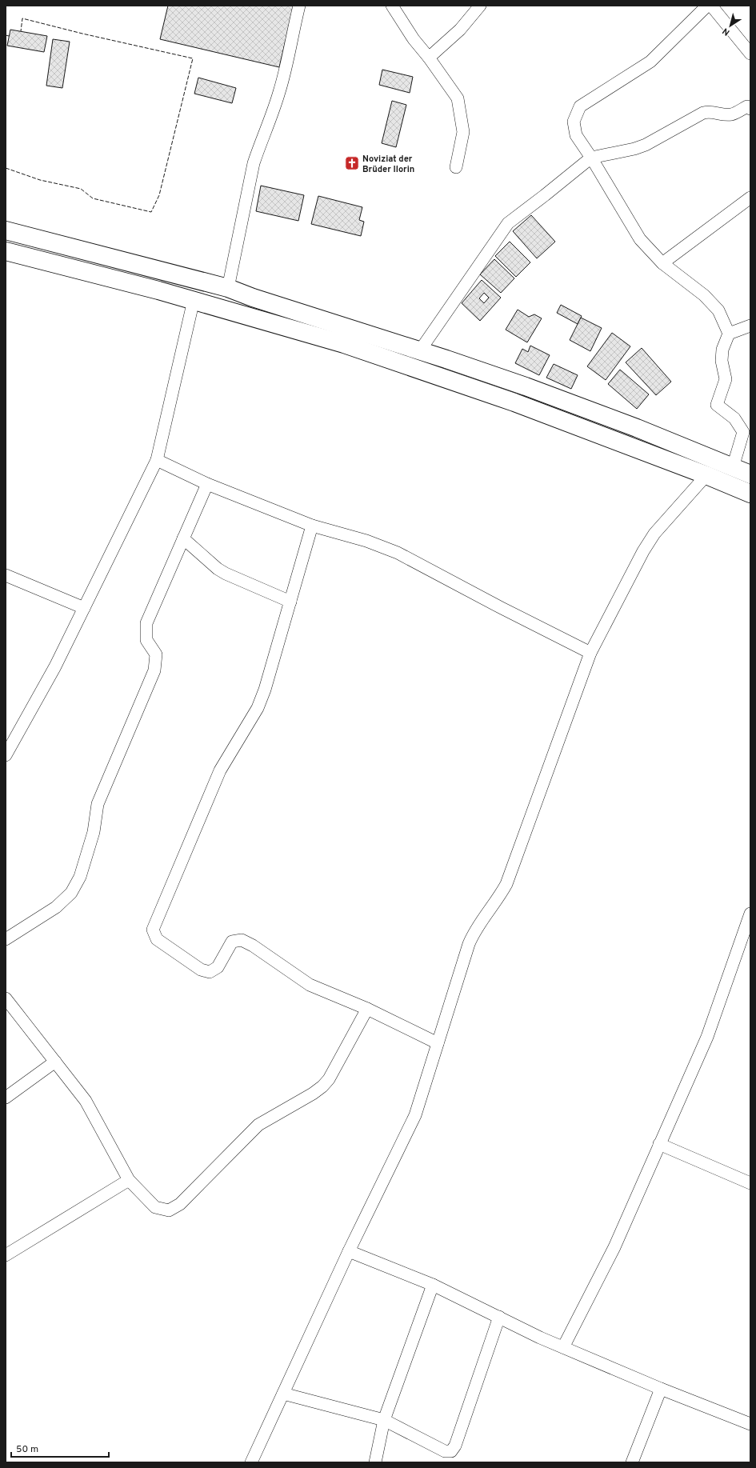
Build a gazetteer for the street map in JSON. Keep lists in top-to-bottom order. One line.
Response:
{"places":{"church":["Noviziat der Brüder Ilorin"]},"scale_bar":"50 m","north":"bottom left"}
